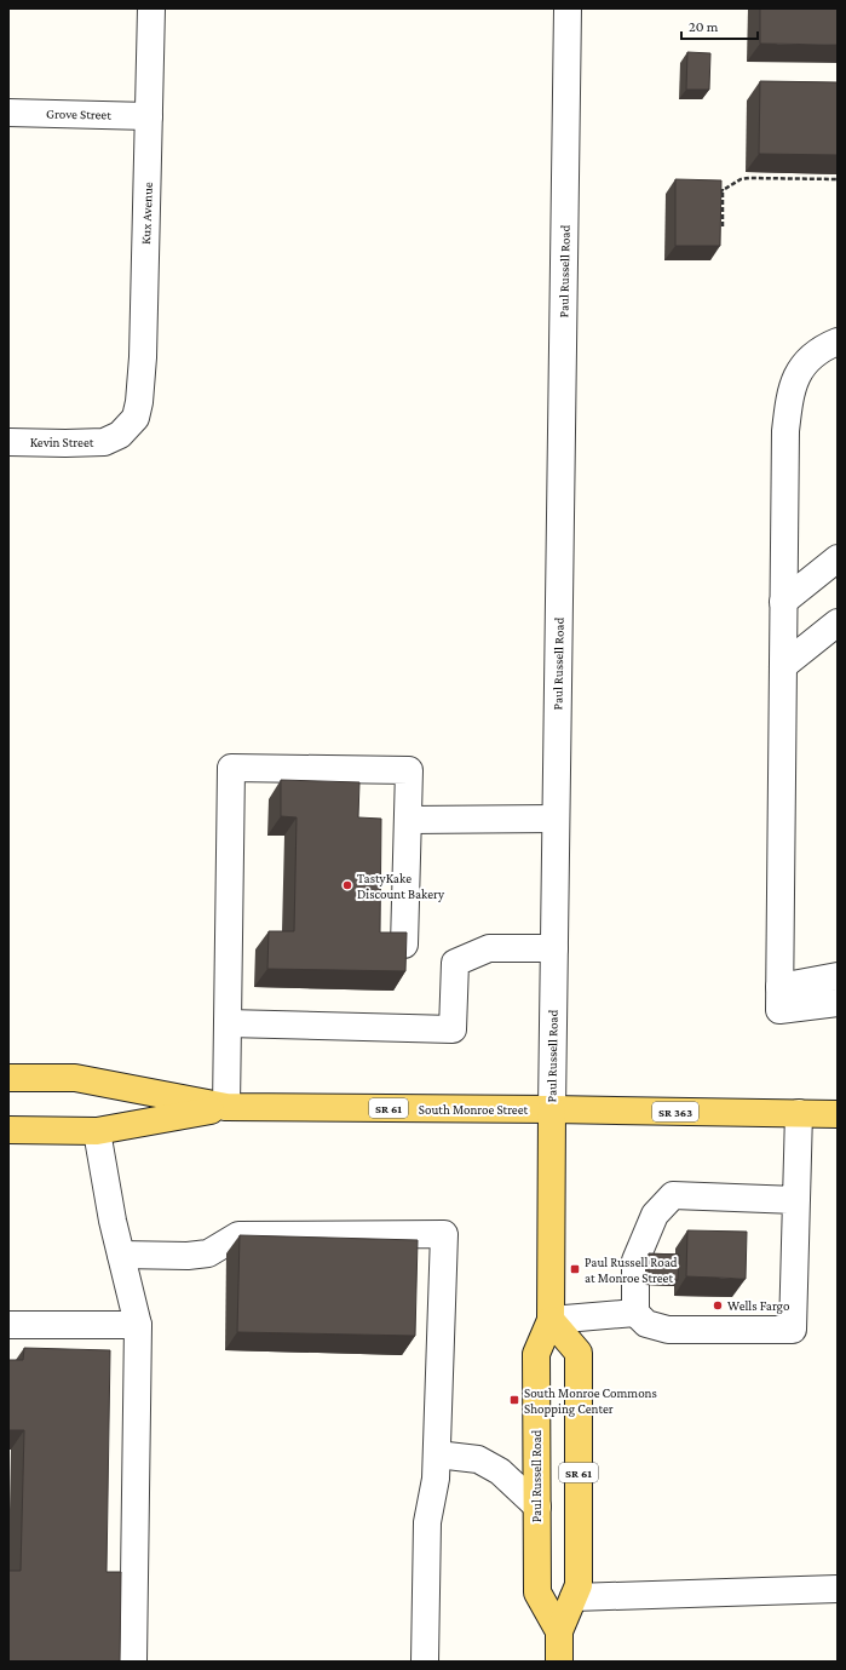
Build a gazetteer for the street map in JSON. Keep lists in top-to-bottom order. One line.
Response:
{"streets":{"main road":["Paul Russell Road","SR 61","South Monroe Street","SR 363"],"street":["Grove Street","Kux Avenue","Kevin Street"]},"crossings":[["Grove Street","Kux Avenue"],["Kux Avenue","Kevin Street"],["Paul Russell Road","South Monroe Street"]],"places":{"other":["TastyKake Discount Bakery","Wells Fargo"],"transit":["Paul Russell Road at Monroe Street","South Monroe Commons Shopping Center"]},"scale_bar":"20 m"}
